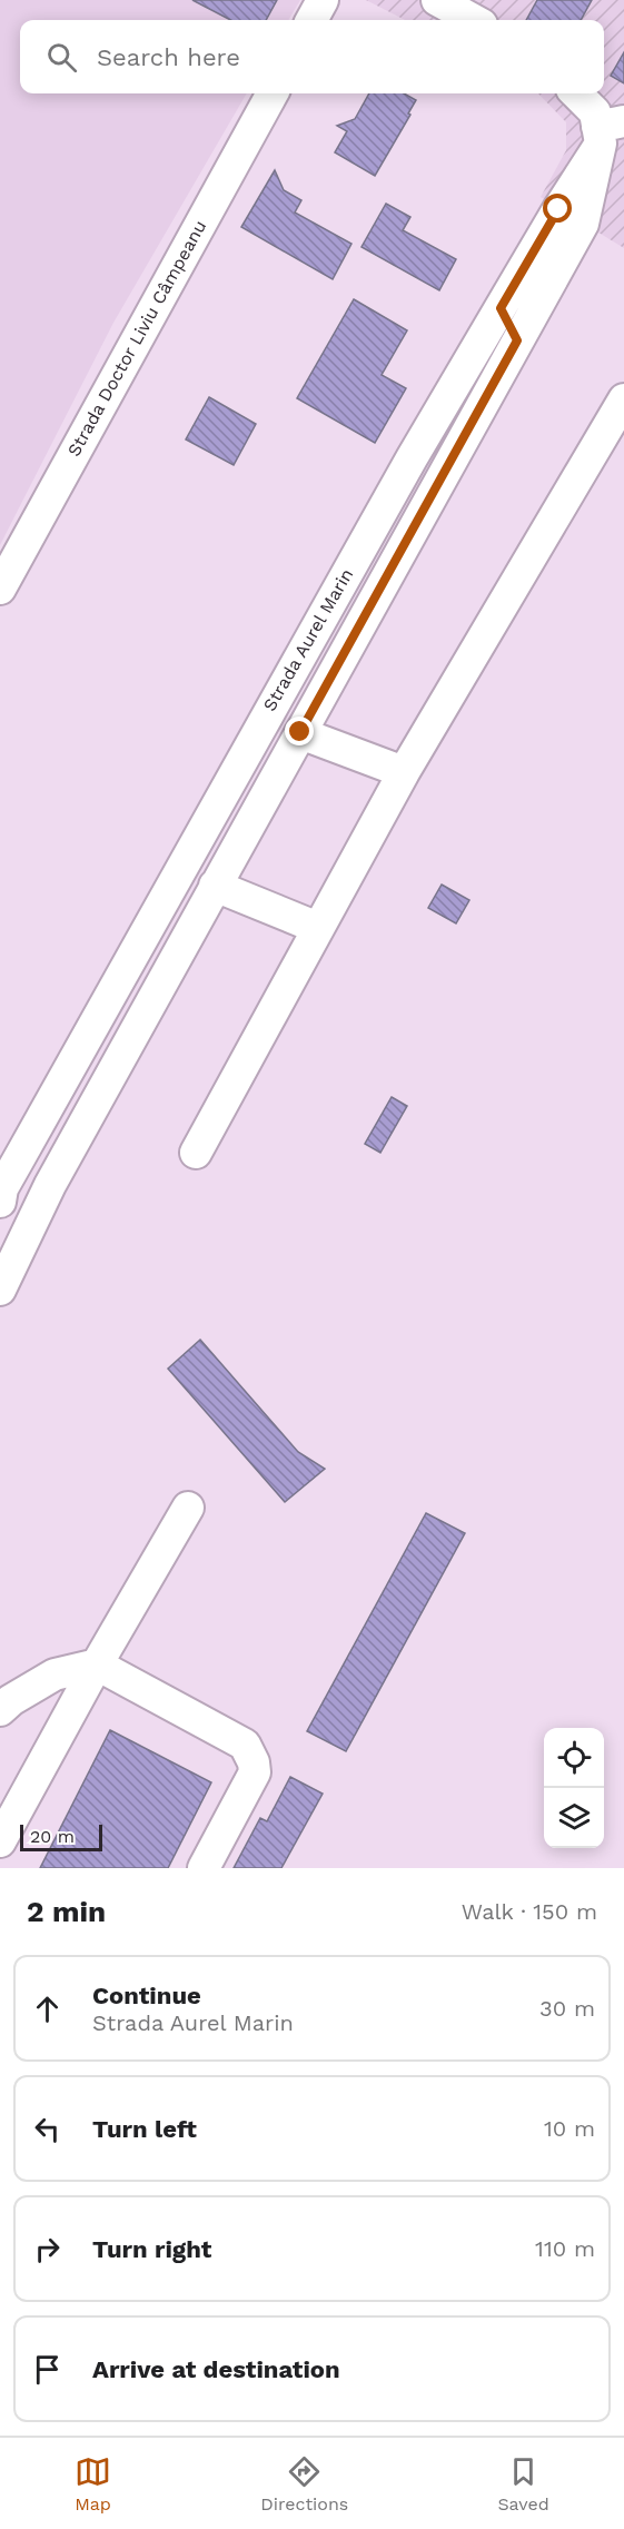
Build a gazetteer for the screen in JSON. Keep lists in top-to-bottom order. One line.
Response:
{"streets":{"street":["Strada Doctor Liviu Câmpeanu","Strada Aurel Marin"]},"scale_bar":"20 m","page":{"search":"Search here","scale":"20 m","heading":["2 min","Walk · 150 m"],"list":[["Continue","Strada Aurel Marin","30 m"],["Turn left","10 m"],["Turn right","110 m"],"Arrive at destination"],"nav":["Map","Directions","Saved"]}}
